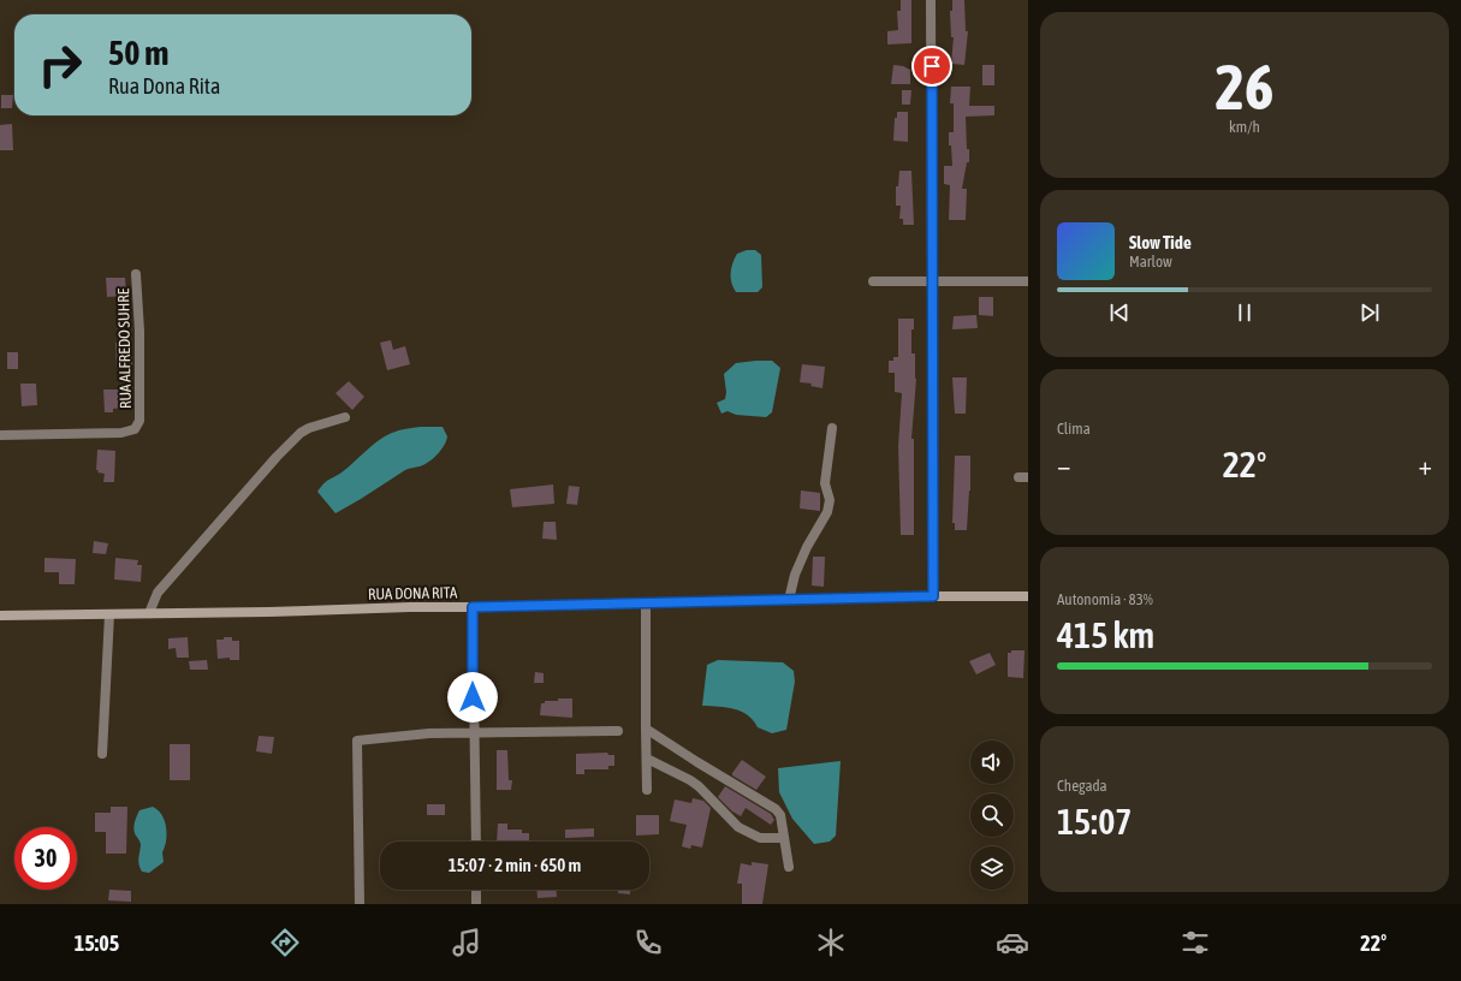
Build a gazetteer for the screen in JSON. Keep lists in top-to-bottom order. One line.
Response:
{"streets":{"main road":["RUA DONA RITA"],"street":["RUA ALFREDO SUHRE"]},"page":{"tile":[["26","km/h"],"Clima",["Autonomia · 83%","415 km"],["Chegada","15:07"]],"turn":["50 m","Rua Dona Rita"],"song":["Slow Tide","Marlow"],"heat":["−","22°","+"],"limit":"30","trip":"15:07 · 2 min · 650 m","tabs":["15:05","22°"]}}
